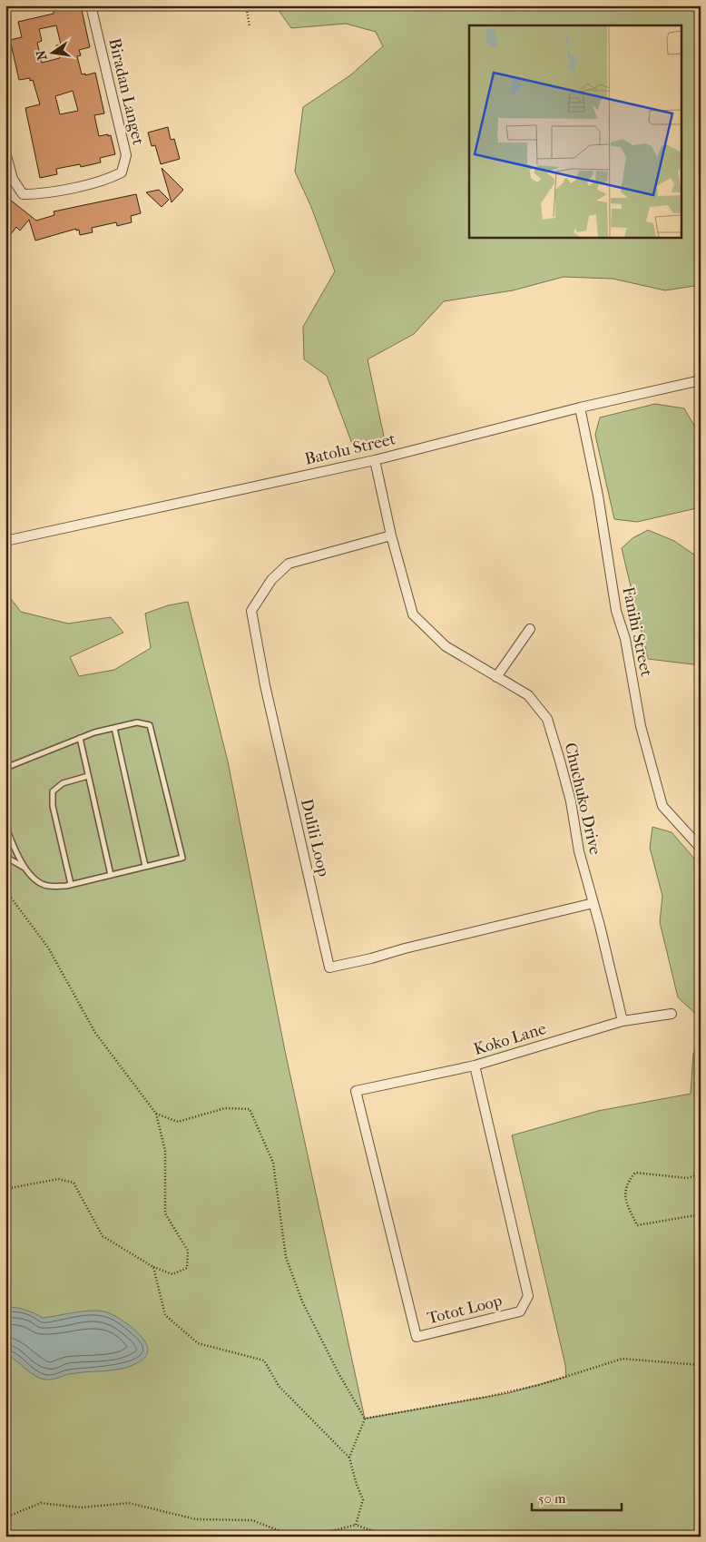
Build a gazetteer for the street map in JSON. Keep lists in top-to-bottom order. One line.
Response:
{"streets":{"street":["Biradan Langet","Batolu Street","Fanihi Street","Chuchuko Drive","Dulili Loop","Koko Lane","Totot Loop"]},"crossings":[["Batolu Street","Fanihi Street"],["Batolu Street","Chuchuko Drive"],["Chuchuko Drive","Dulili Loop"],["Chuchuko Drive","Koko Lane"],["Koko Lane","Totot Loop"]],"scale_bar":"50 m","north":"left"}
